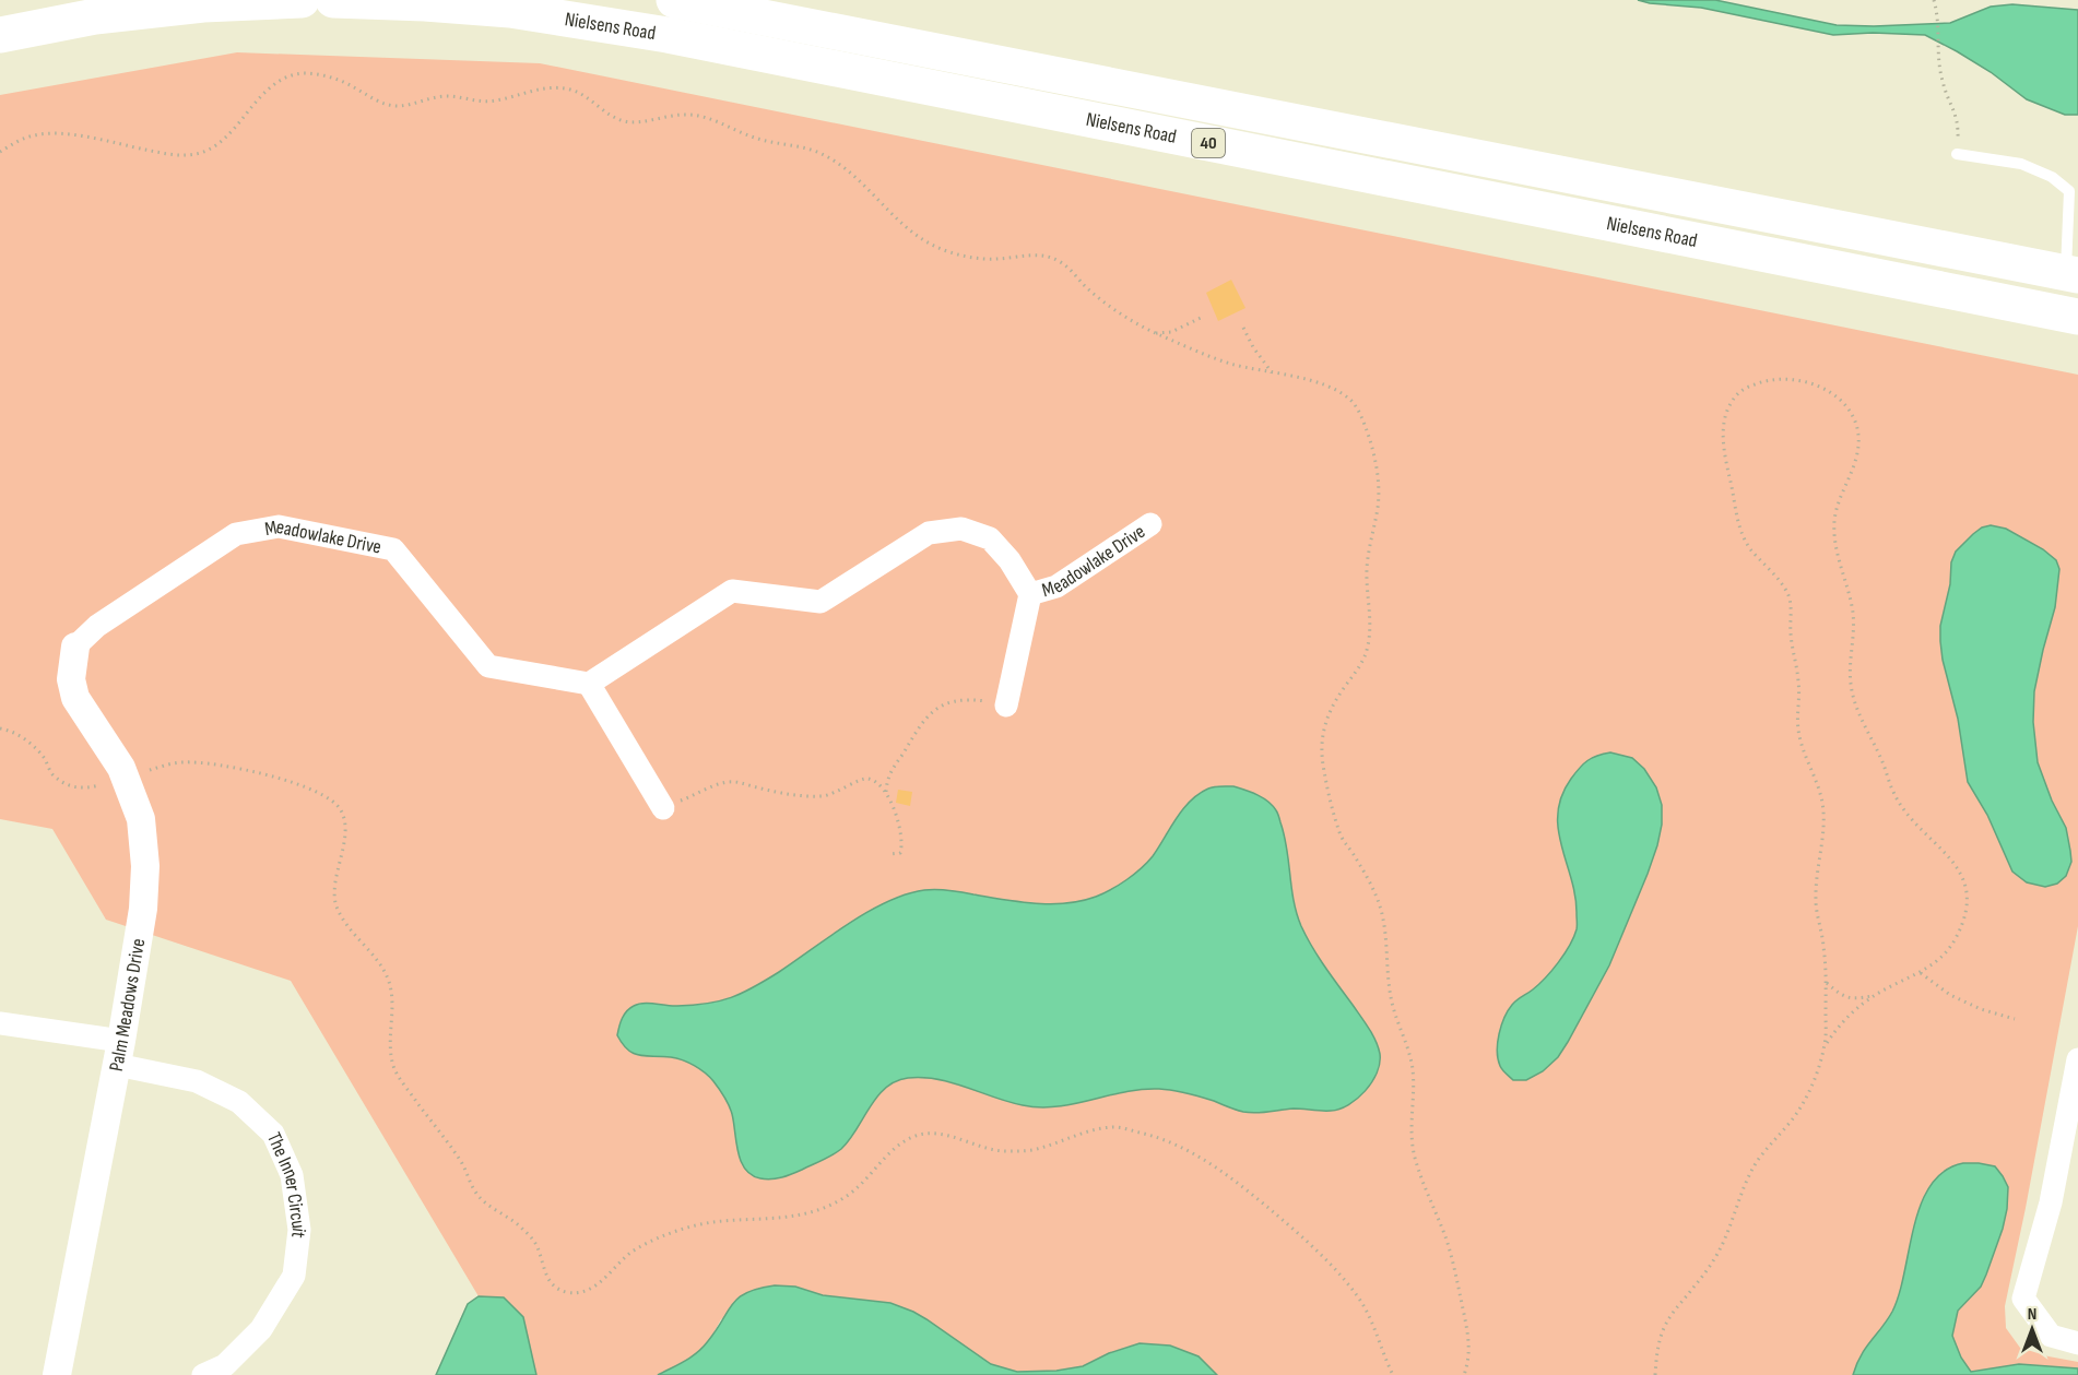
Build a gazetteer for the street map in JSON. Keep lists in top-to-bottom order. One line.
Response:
{"streets":{"main road":["Nielsens Road","40"],"street":["Meadowlake Drive","Palm Meadows Drive","The Inner Circuit"]},"crossings":[["Meadowlake Drive","Palm Meadows Drive"],["Palm Meadows Drive","The Inner Circuit"]],"north":"top"}
